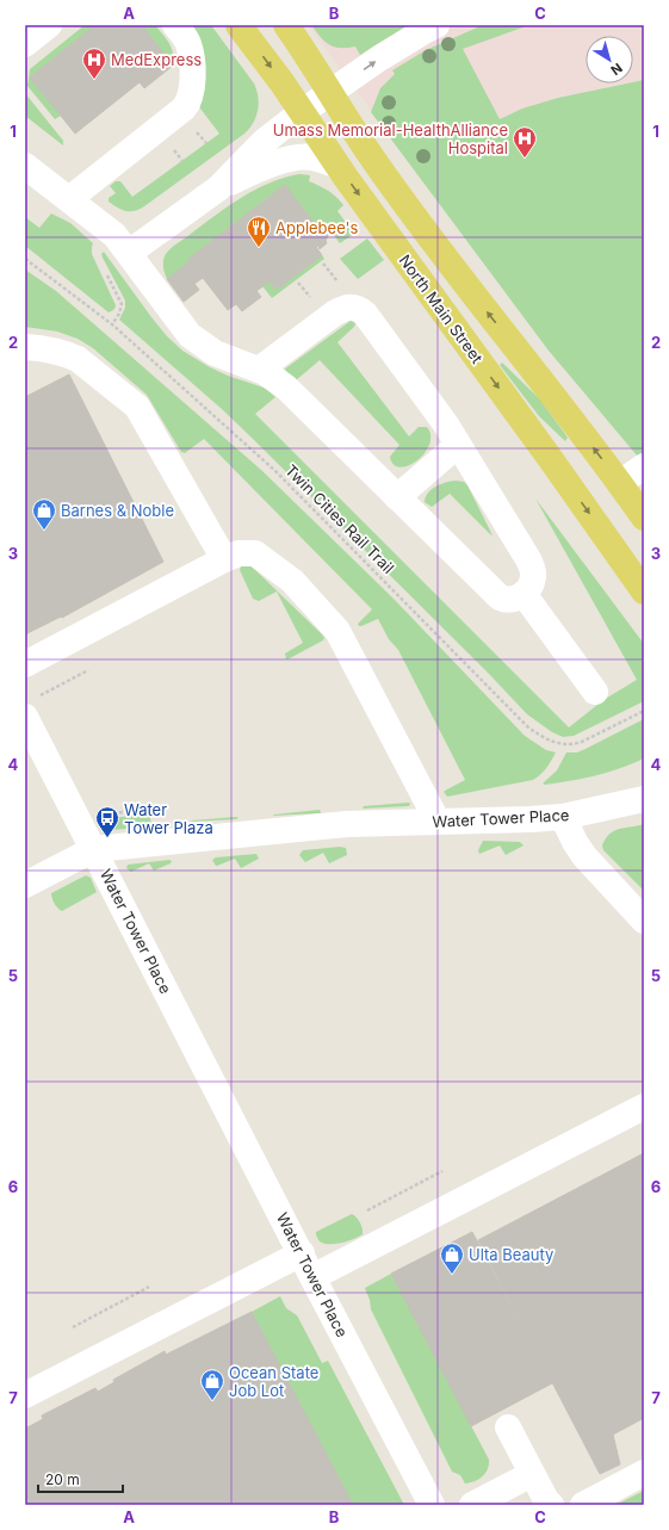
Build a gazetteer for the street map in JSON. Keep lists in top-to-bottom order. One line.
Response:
{"streets":{"main road":["North Main Street"],"lane":["Water Tower Place"],"path":["Twin Cities Rail Trail"]},"places":{"hospital":["MedExpress","Umass Memorial-HealthAlliance Hospital"],"restaurant":["Applebee's"],"shop":["Barnes & Noble","Ulta Beauty","Ocean State Job Lot"],"bus stop":["Water Tower Plaza"]},"scale_bar":"20 m","north":"bottom right","grid":{"columns":["A","B","C"],"rows":["1","2","3","4","5","6","7"]}}
